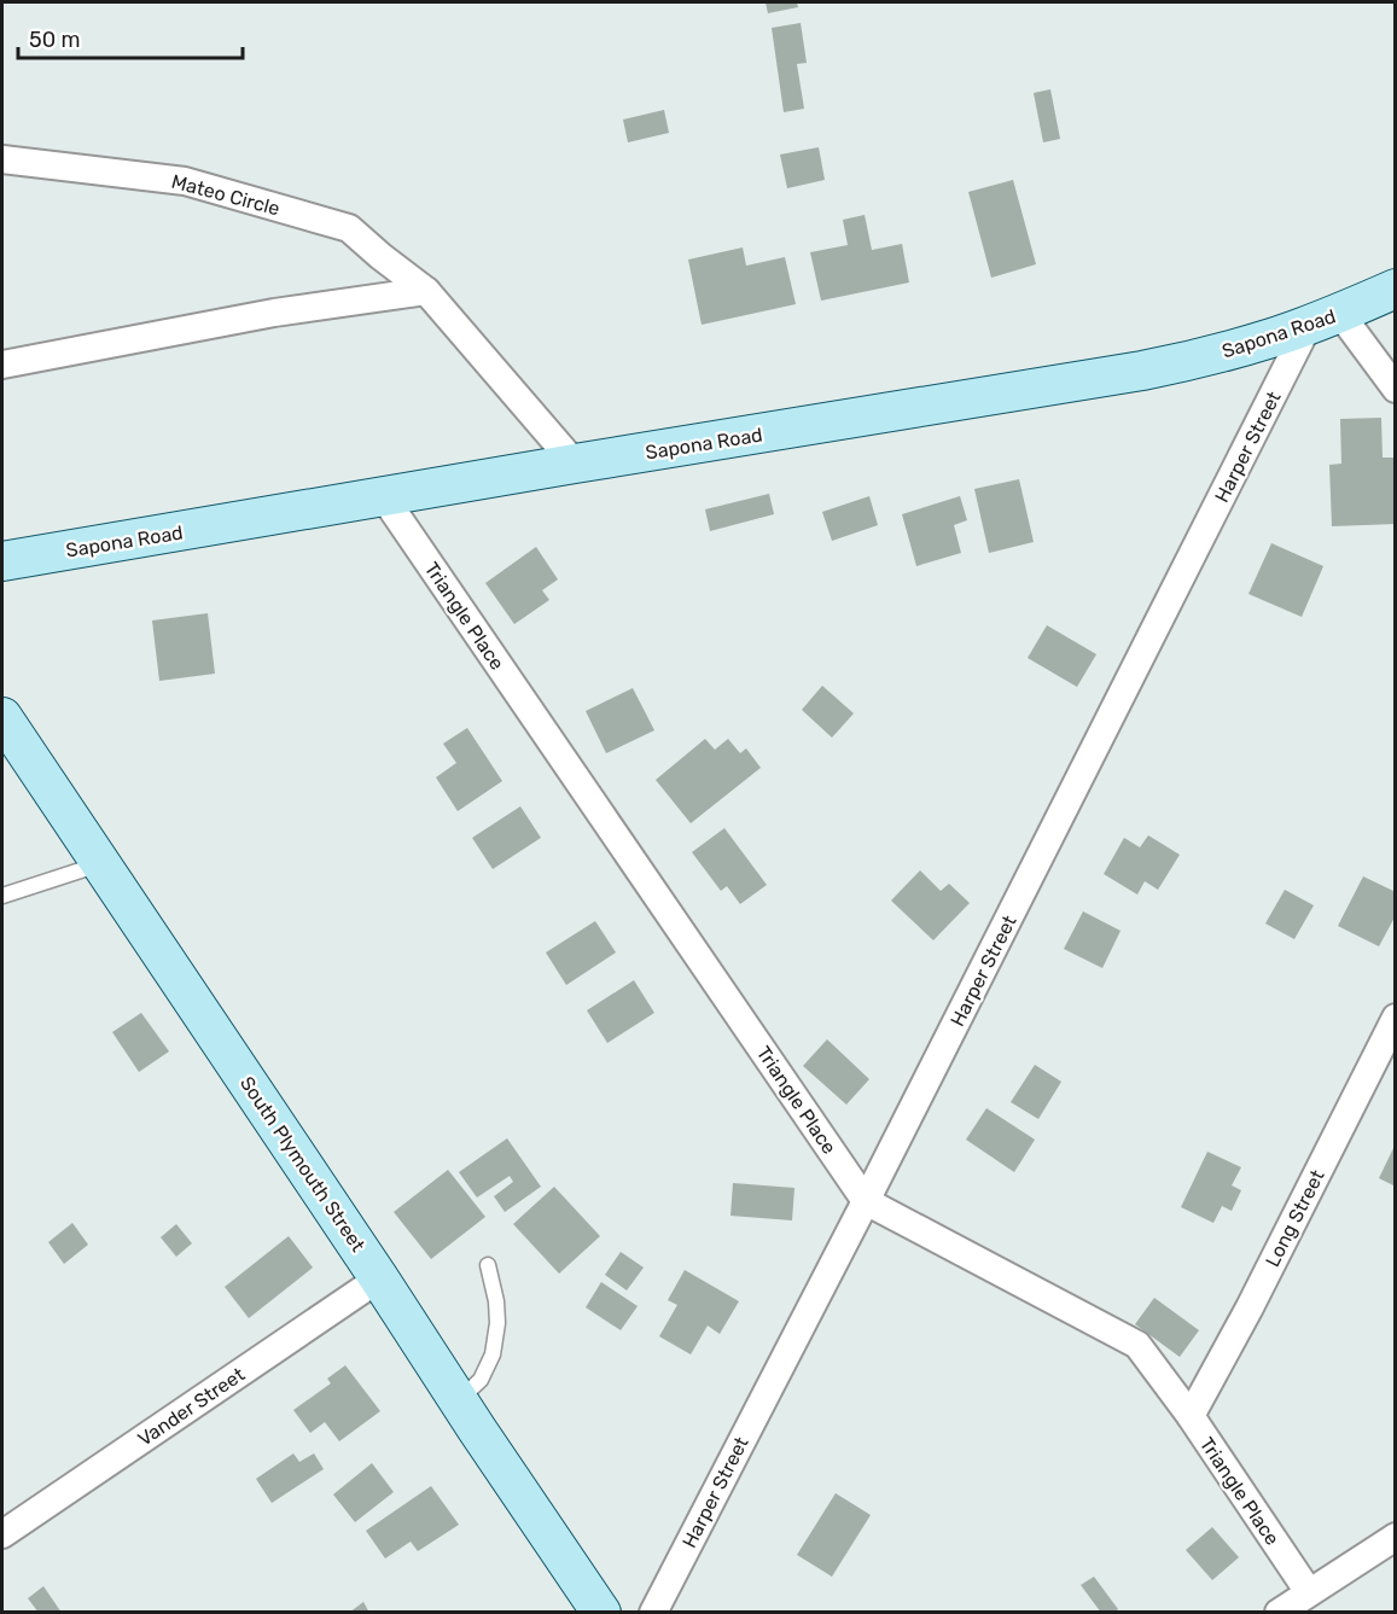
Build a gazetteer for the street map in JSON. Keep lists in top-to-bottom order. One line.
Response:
{"streets":{"street":["Mateo Circle","Sapona Road","Harper Street","Triangle Place","South Plymouth Street","Long Street","Vander Street"]},"crossings":[["Mateo Circle","Sapona Road"],["Sapona Road","Harper Street"],["Sapona Road","Triangle Place"],["Harper Street","Triangle Place"],["Triangle Place","Long Street"],["South Plymouth Street","Vander Street"]],"scale_bar":"50 m"}
